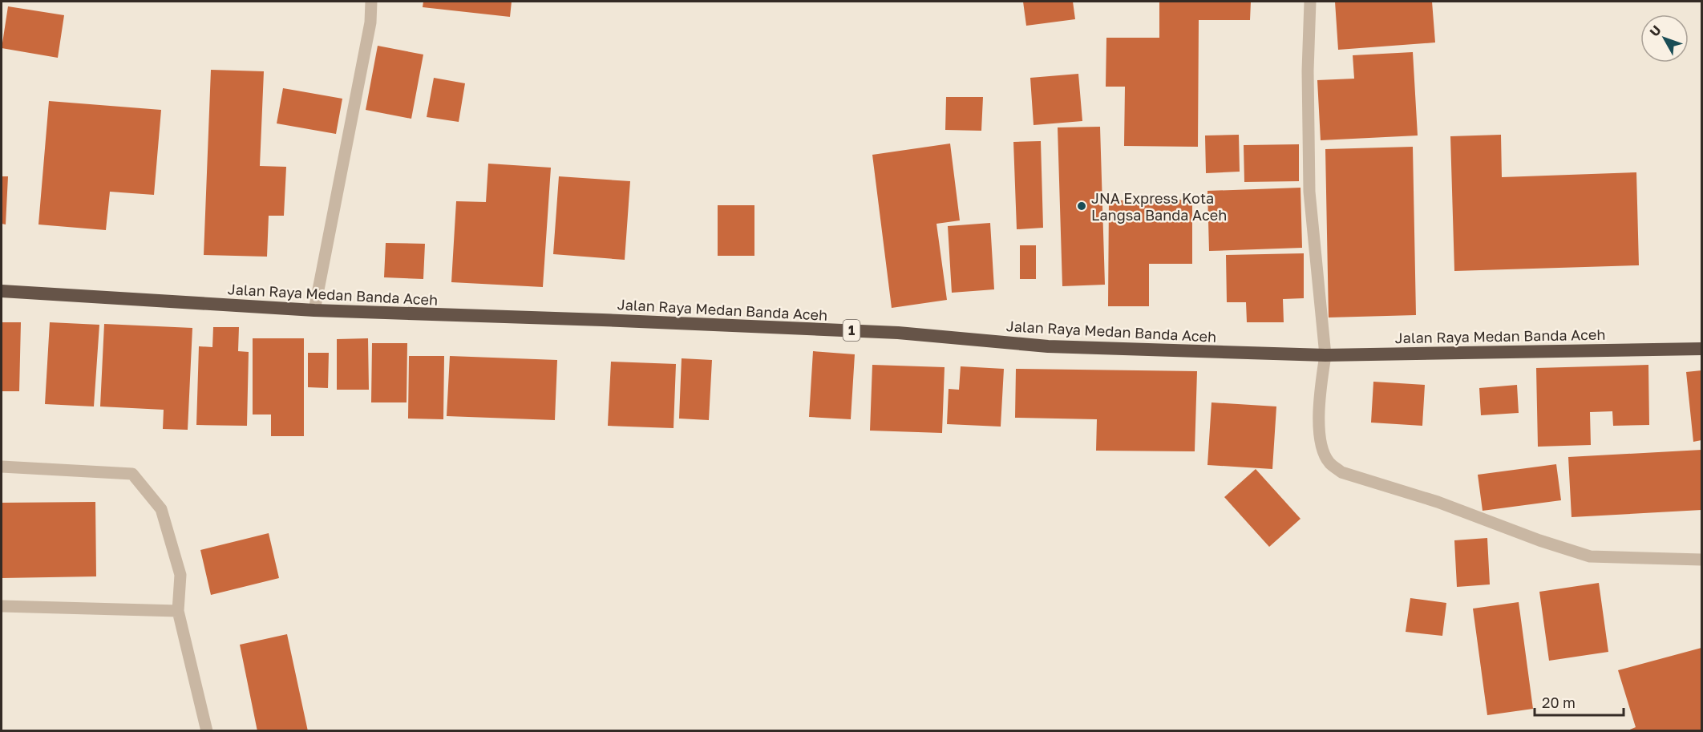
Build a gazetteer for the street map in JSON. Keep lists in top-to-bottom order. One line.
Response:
{"streets":{"highway":["Jalan Raya Medan Banda Aceh","1"]},"places":["JNA Express Kota Langsa Banda Aceh"],"scale_bar":"20 m","north":"top left"}
